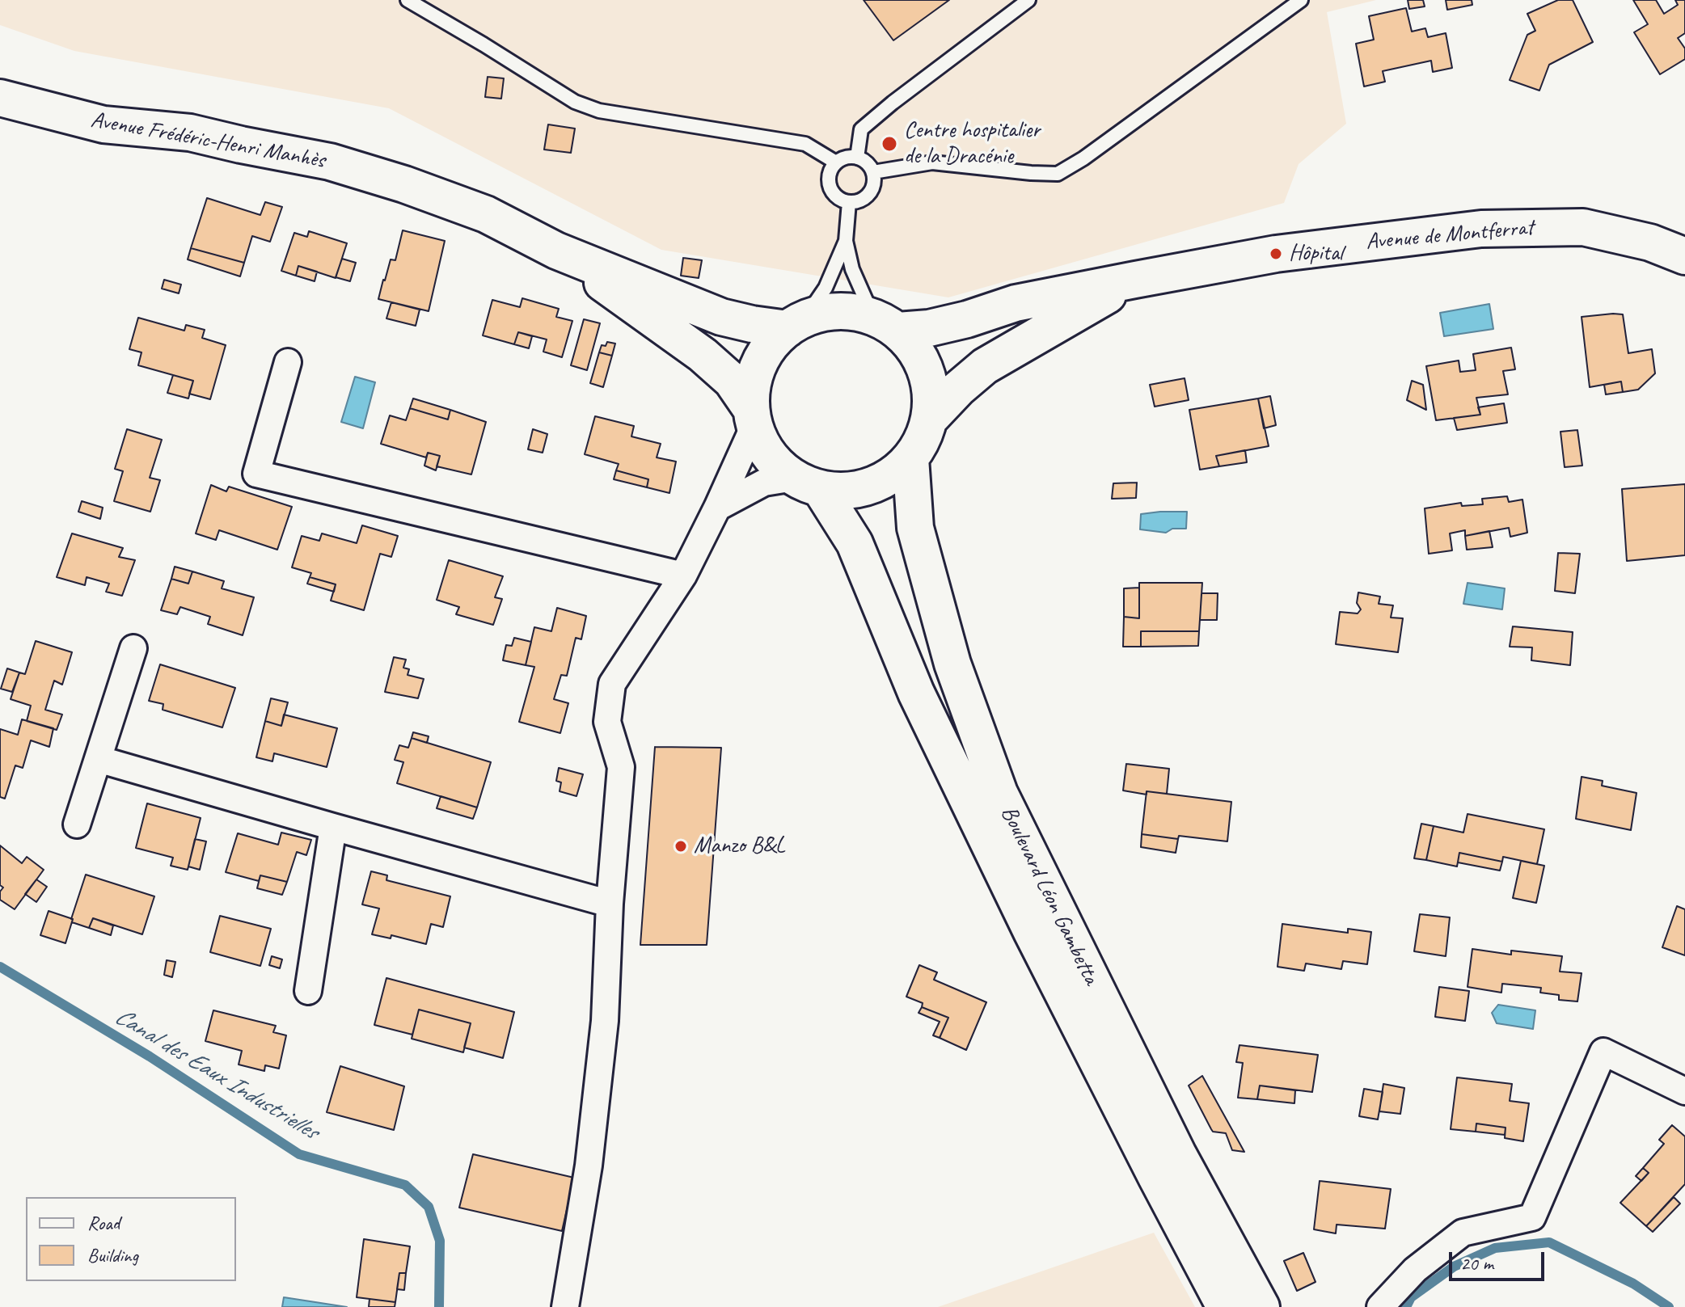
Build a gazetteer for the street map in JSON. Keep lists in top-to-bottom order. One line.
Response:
{"streets":{"main road":["Avenue Frédéric-Henri Manhès","Avenue de Montferrat","Boulevard Léon Gambetta"]},"crossings":[["Avenue de Montferrat","Boulevard Léon Gambetta"]],"water":["Canal des Eaux Industrielles"],"places":["Centre hospitalier de la Dracénie","Hôpital","Manzo B&L"],"legend":["Road","Building"],"scale_bar":"20 m"}
